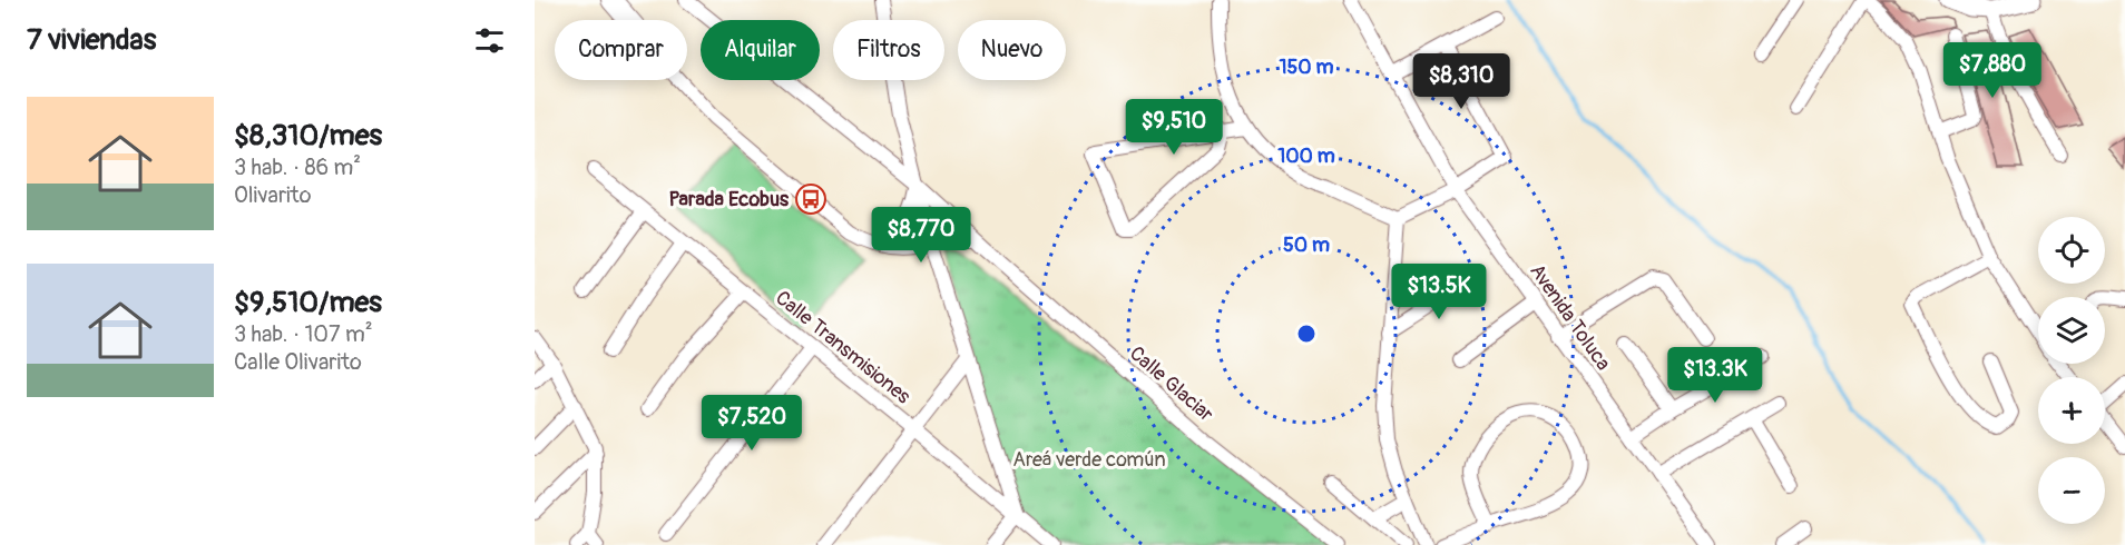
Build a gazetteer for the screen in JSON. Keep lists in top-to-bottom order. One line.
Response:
{"streets":{"street":["Avenida Toluca","Calle Transmisiones","Calle Glaciar"]},"parks":["Areá verde común"],"places":{"bus stop":["Parada Ecobus"]},"page":{"heading":"7 viviendas","chip":["Comprar","Alquilar","Filtros","Nuevo"],"price":["$7,880","$8,310","$9,510","$8,770","$13.5K","$13.3K","$7,520"],"list":[{"name":"$8,310/mes","note":"3 hab. · 86 m² · Olivarito"},{"name":"$9,510/mes","note":"3 hab. · 107 m² · Calle Olivarito"}],"map_buttons":["+","−"]},"rings":["150 m","100 m","50 m"]}
